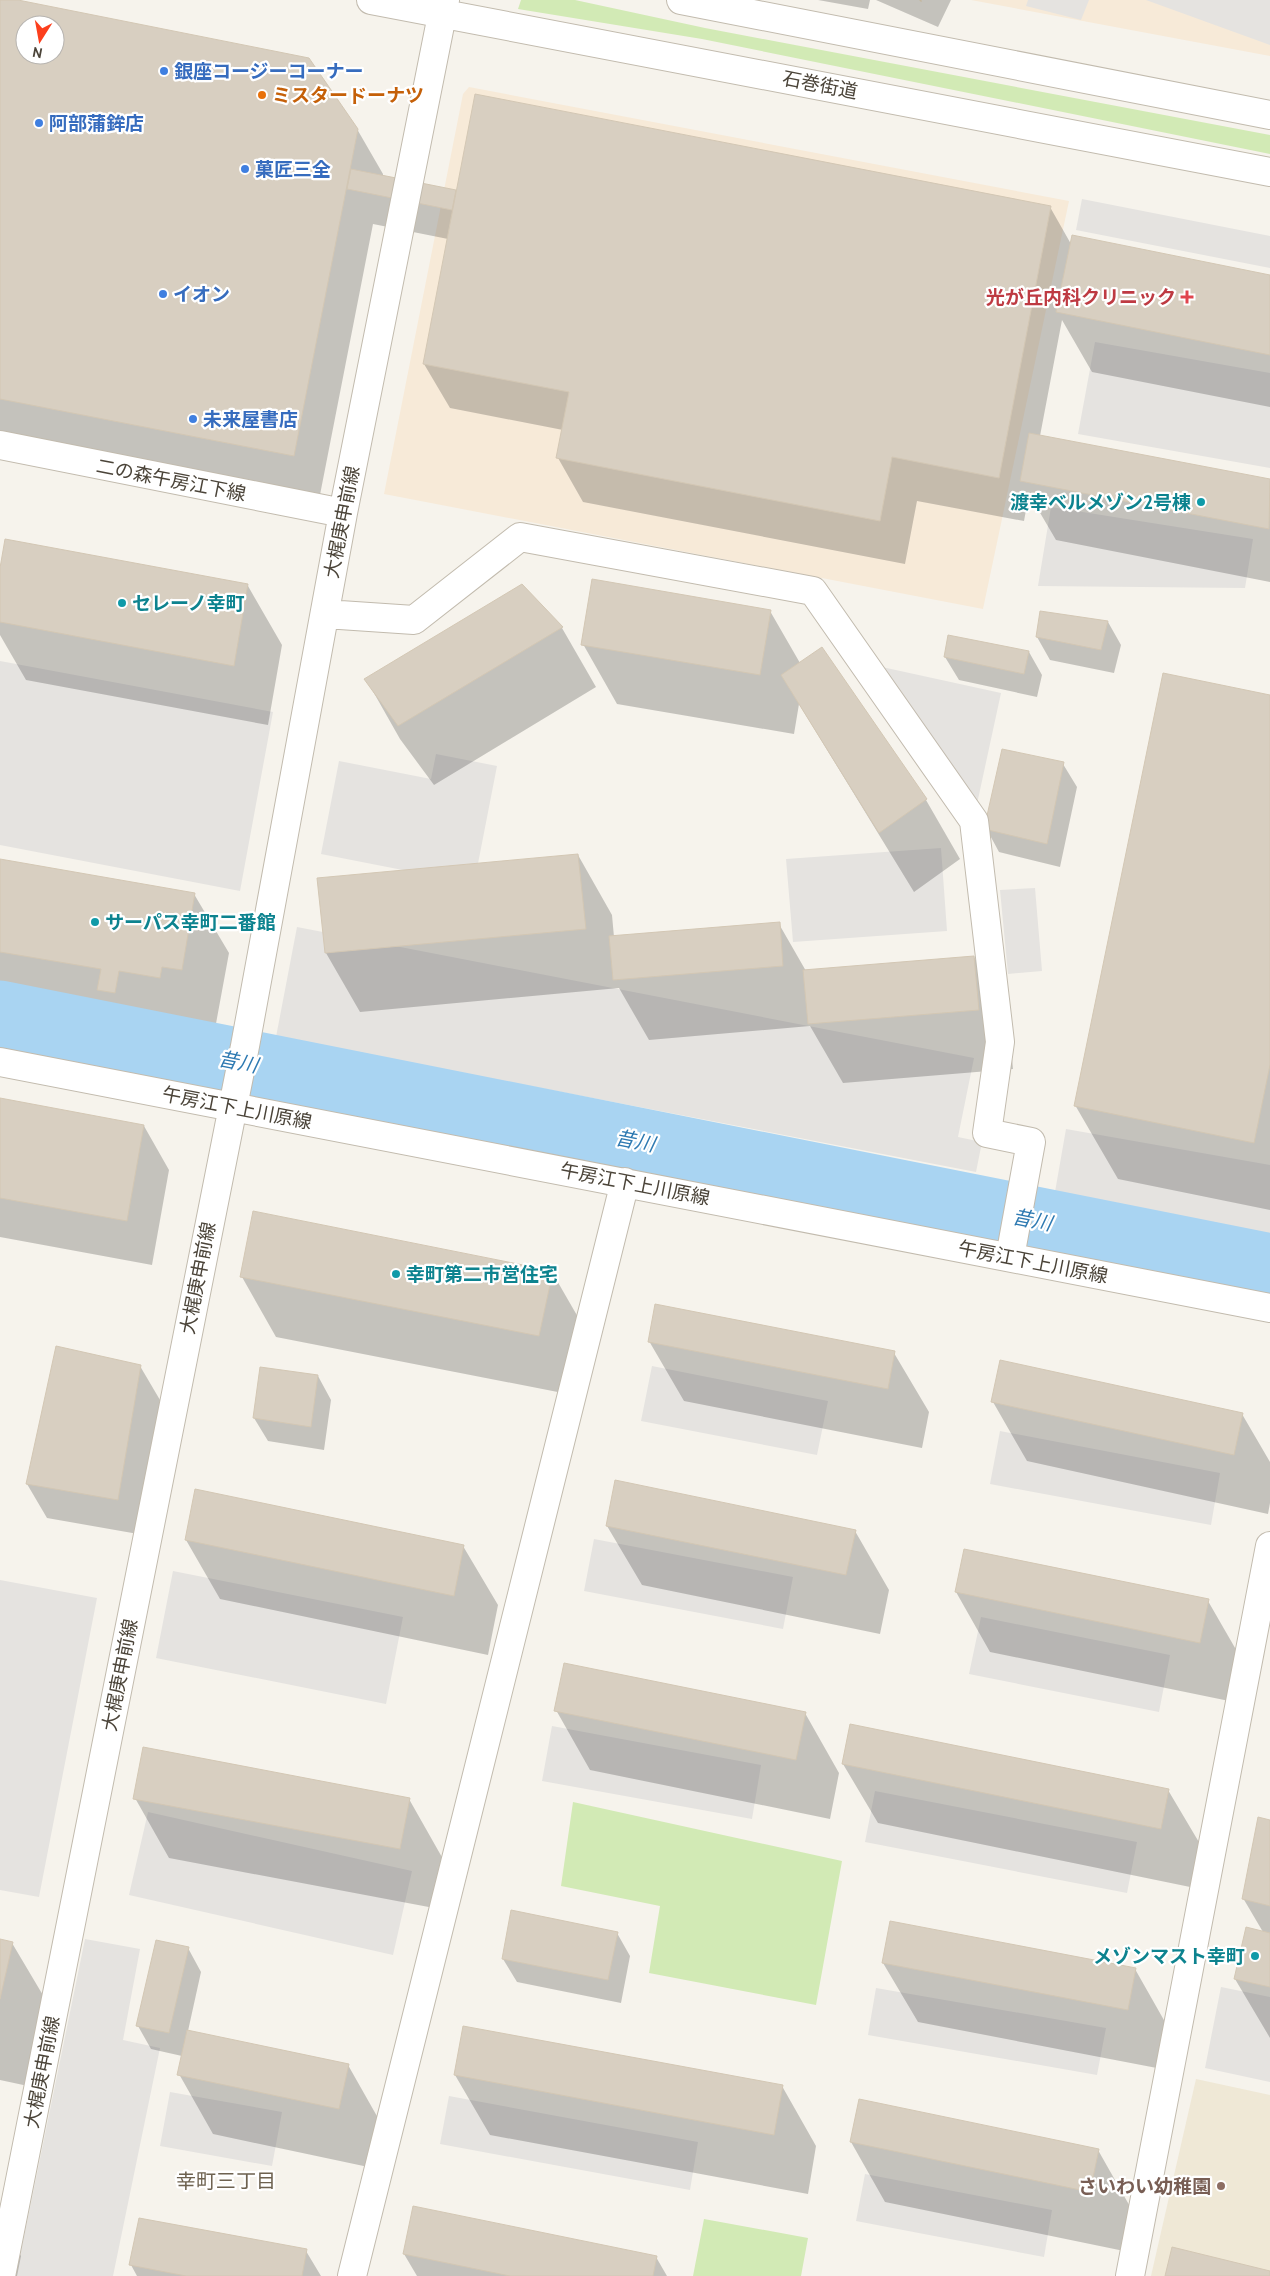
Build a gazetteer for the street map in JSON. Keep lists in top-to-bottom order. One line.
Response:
{"streets":{"street":["石巻街道","二の森午房江下線","大梶庚申前線","午房江下上川原線"]},"crossings":[["石巻街道","大梶庚申前線"],["二の森午房江下線","大梶庚申前線"],["大梶庚申前線","午房江下上川原線"]],"districts":["幸町三丁目"],"water":["昔川"],"places":{"other":["銀座コージーコーナー","ミスタードーナツ","阿部蒲鉾店","菓匠三全","イオン","未来屋書店","渡幸ベルメゾン2号棟","セレーノ幸町","サーパス幸町二番館","幸町第二市営住宅","メゾンマスト幸町","さいわい幼稚園"],"health":["光が丘内科クリニック"]},"north":"bottom"}
